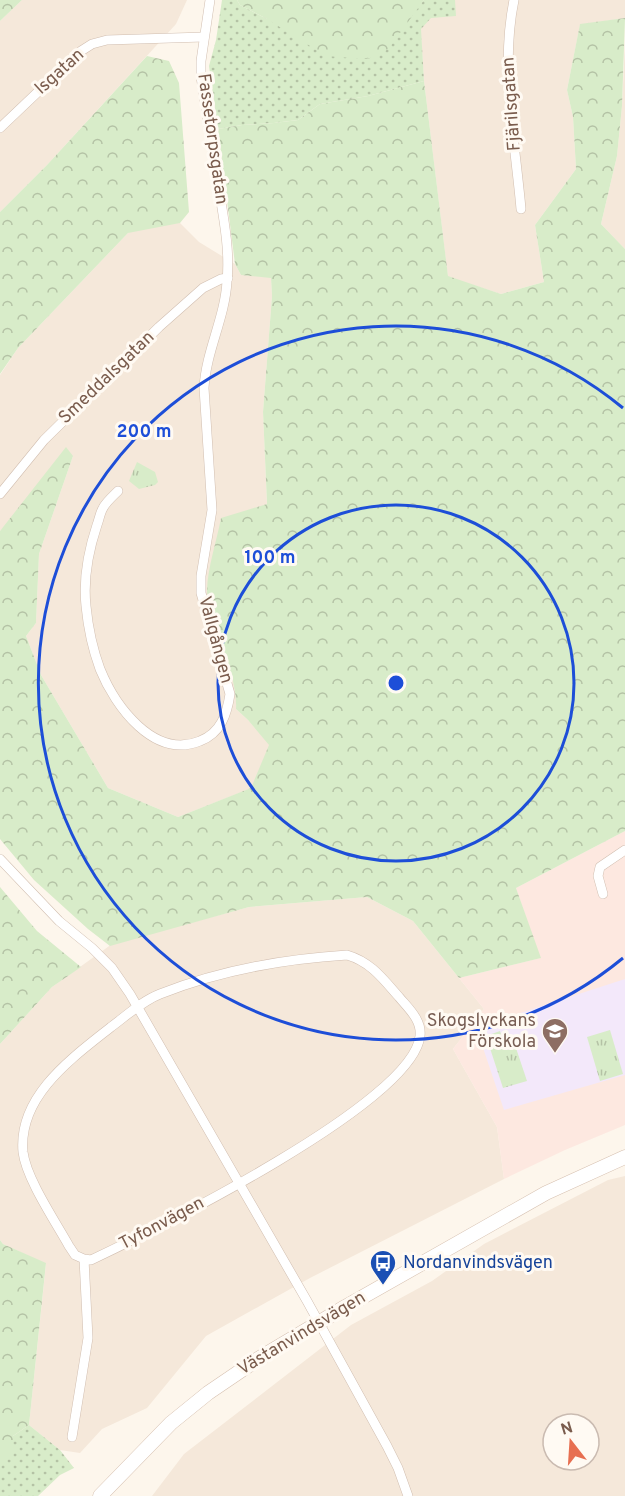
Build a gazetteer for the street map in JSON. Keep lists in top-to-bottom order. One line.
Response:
{"streets":{"street":["Isgatan","Fjärilsgatan","Fassetorpsgatan","Smeddalsgatan","Vallgången","Tyfonvägen","Västanvindsvägen"]},"crossings":[["Isgatan","Fassetorpsgatan"],["Fassetorpsgatan","Smeddalsgatan"],["Fassetorpsgatan","Vallgången"],["Smeddalsgatan","Vallgången"]],"places":{"school or university":["Skogslyckans Förskola"],"bus stop":["Nordanvindsvägen"]},"north":"top","rings":["200 m","100 m"]}
